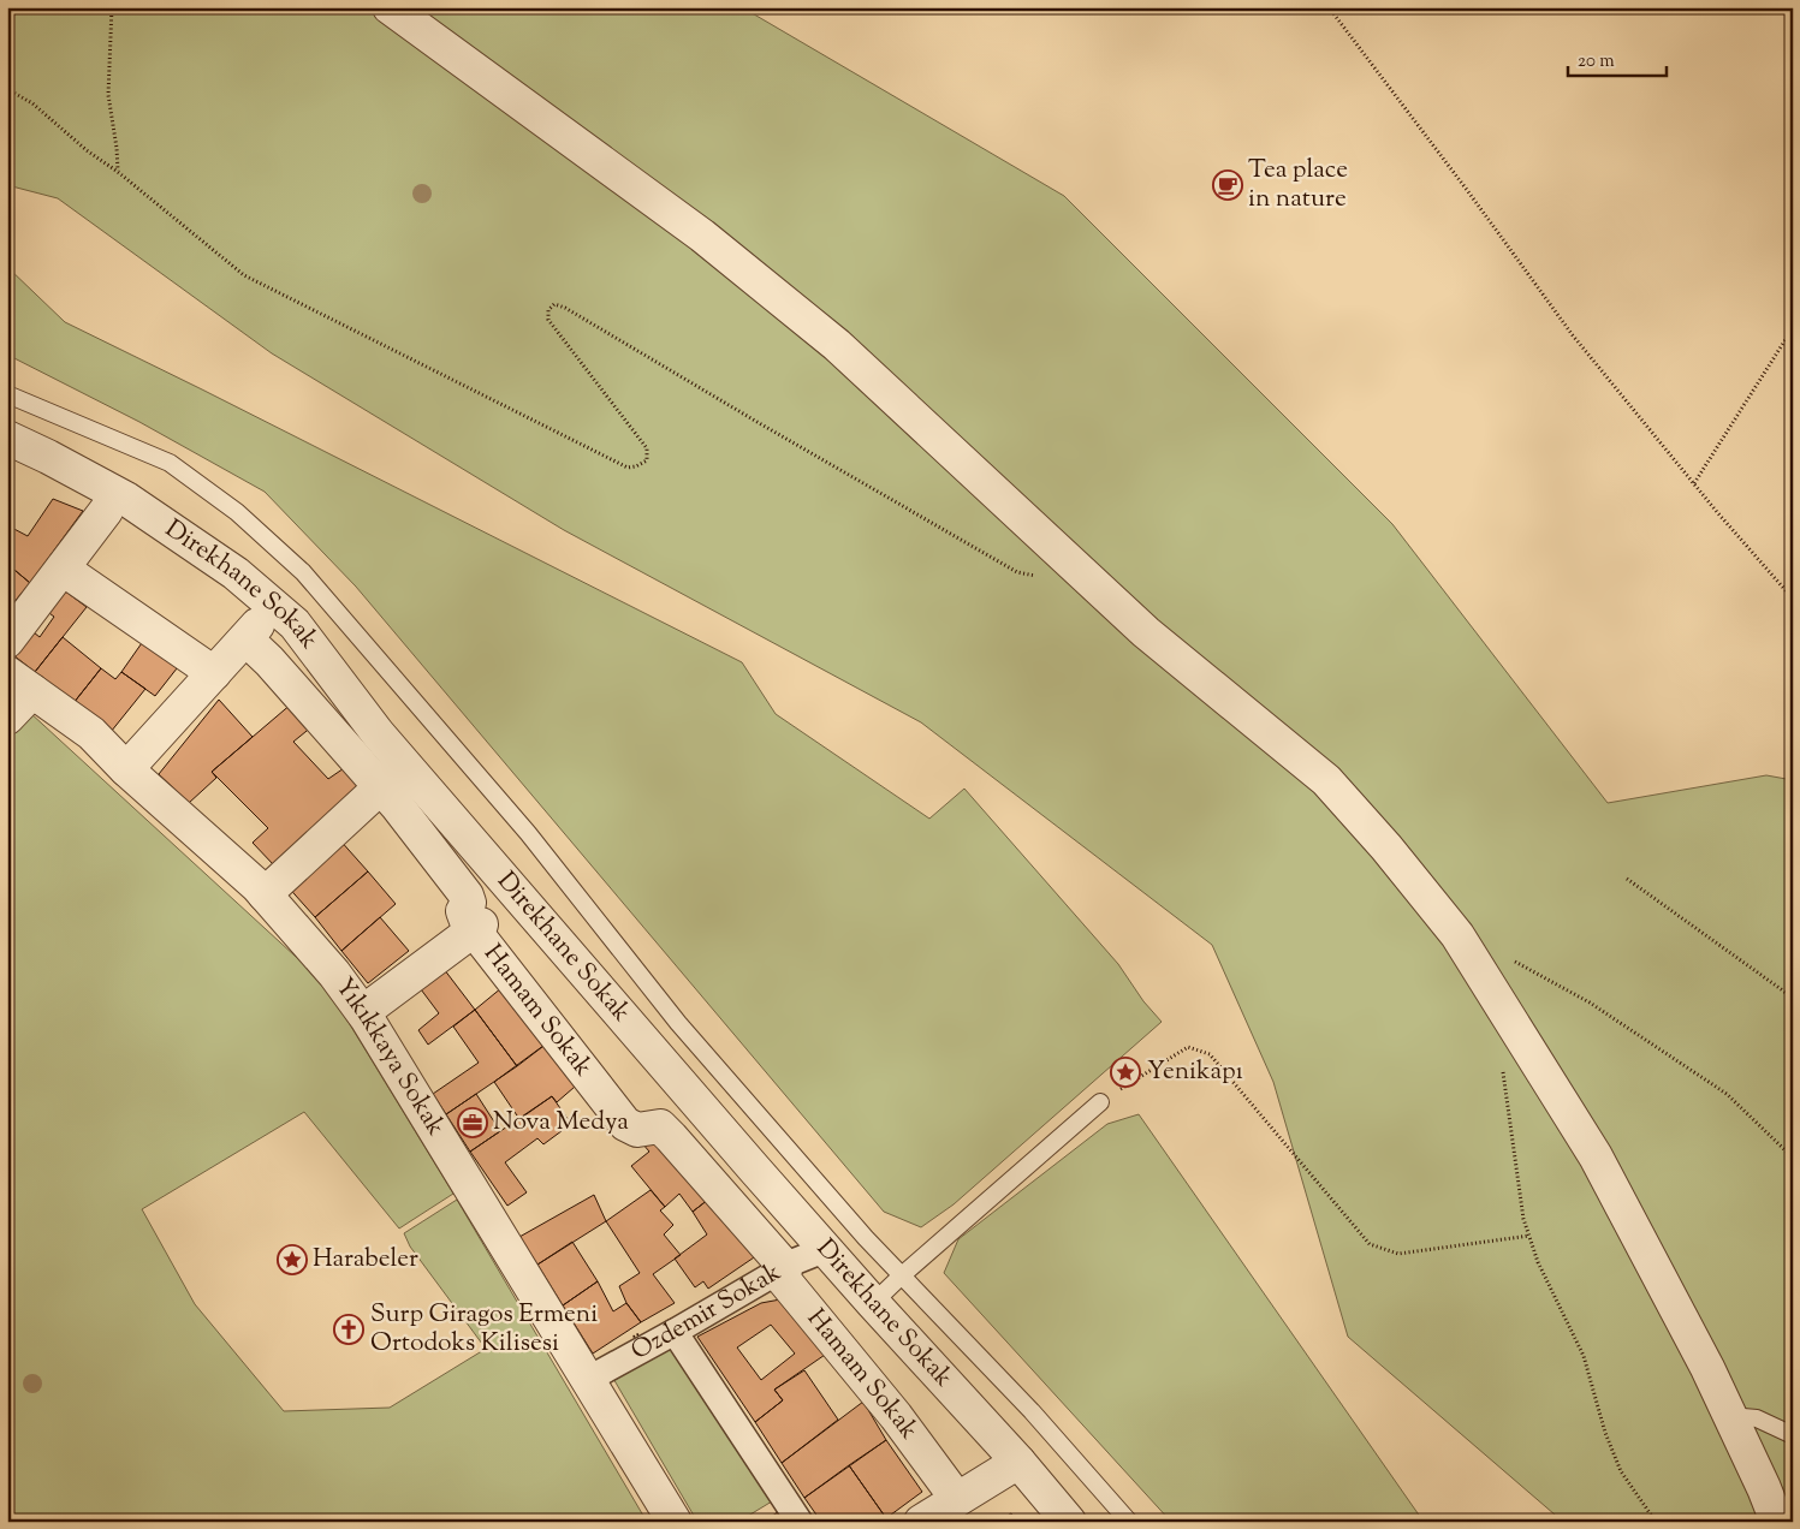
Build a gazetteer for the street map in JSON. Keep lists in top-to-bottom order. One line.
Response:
{"streets":{"street":["Direkhane Sokak","Hamam Sokak","Yıkıkkaya Sokak","Özdemir Sokak"]},"crossings":[["Direkhane Sokak","Özdemir Sokak"],["Hamam Sokak","Özdemir Sokak"],["Yıkıkkaya Sokak","Özdemir Sokak"]],"places":{"cafe":["Tea place in nature"],"place":["Yenikapı","Harabeler"],"office":["Nova Medya"],"church":["Surp Giragos Ermeni Ortodoks Kilisesi"]},"scale_bar":"20 m"}
